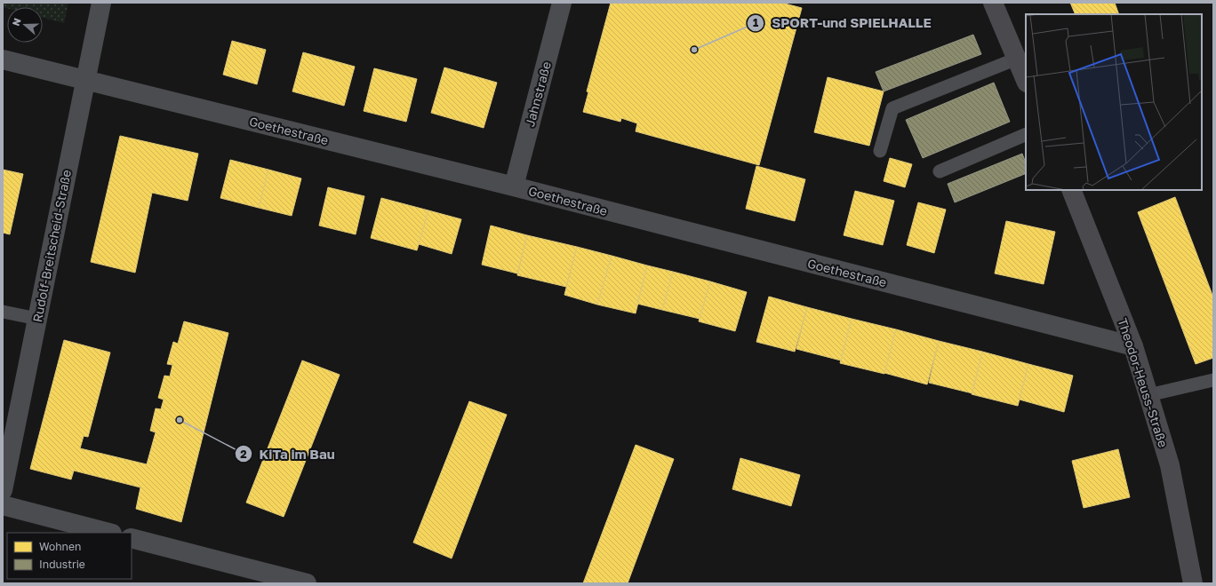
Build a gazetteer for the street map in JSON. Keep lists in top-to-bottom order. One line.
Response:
{"streets":{"street":["Jahnstraße","Goethestraße","Rudolf-Breitscheid-Straße","Theodor-Heuss-Straße"]},"crossings":[["Jahnstraße","Goethestraße"],["Goethestraße","Rudolf-Breitscheid-Straße"],["Goethestraße","Theodor-Heuss-Straße"]],"places":["SPORT-und SPIELHALLE","KiTa im Bau"],"legend":["Wohnen","Industrie"],"north":"left"}
